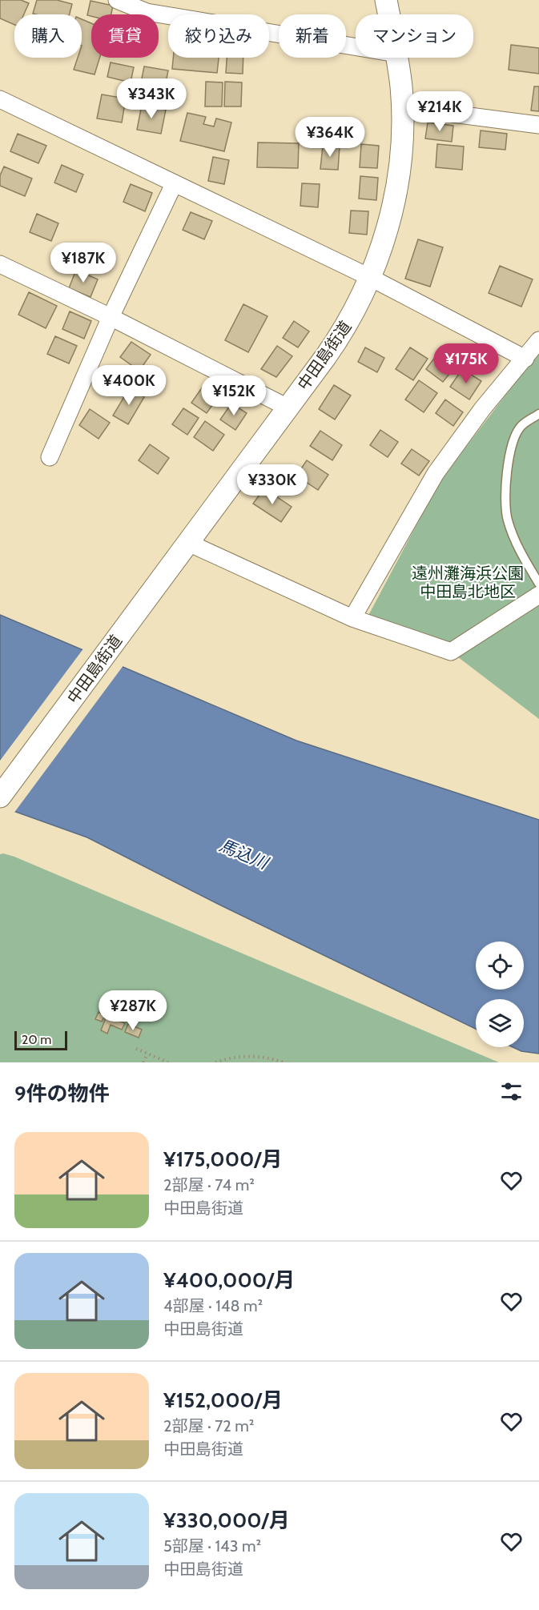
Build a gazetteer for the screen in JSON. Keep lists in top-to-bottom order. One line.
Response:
{"streets":{"street":["中田島街道"]},"water":["馬込川"],"parks":["遠州灘海浜公園 中田島北地区"],"scale_bar":"20 m","page":{"chip":["購入","賃貸","絞り込み","新着","マンション"],"price":["¥343K","¥214K","¥364K","¥187K","¥175K","¥400K","¥152K","¥330K","¥287K"],"scale":"20 m","heading":"9件の物件","list":[{"name":"¥175,000/月","note":"2部屋 · 74 m² · 中田島街道"},{"name":"¥400,000/月","note":"4部屋 · 148 m² · 中田島街道"},{"name":"¥152,000/月","note":"2部屋 · 72 m² · 中田島街道"},{"name":"¥330,000/月","note":"5部屋 · 143 m² · 中田島街道"}]}}
